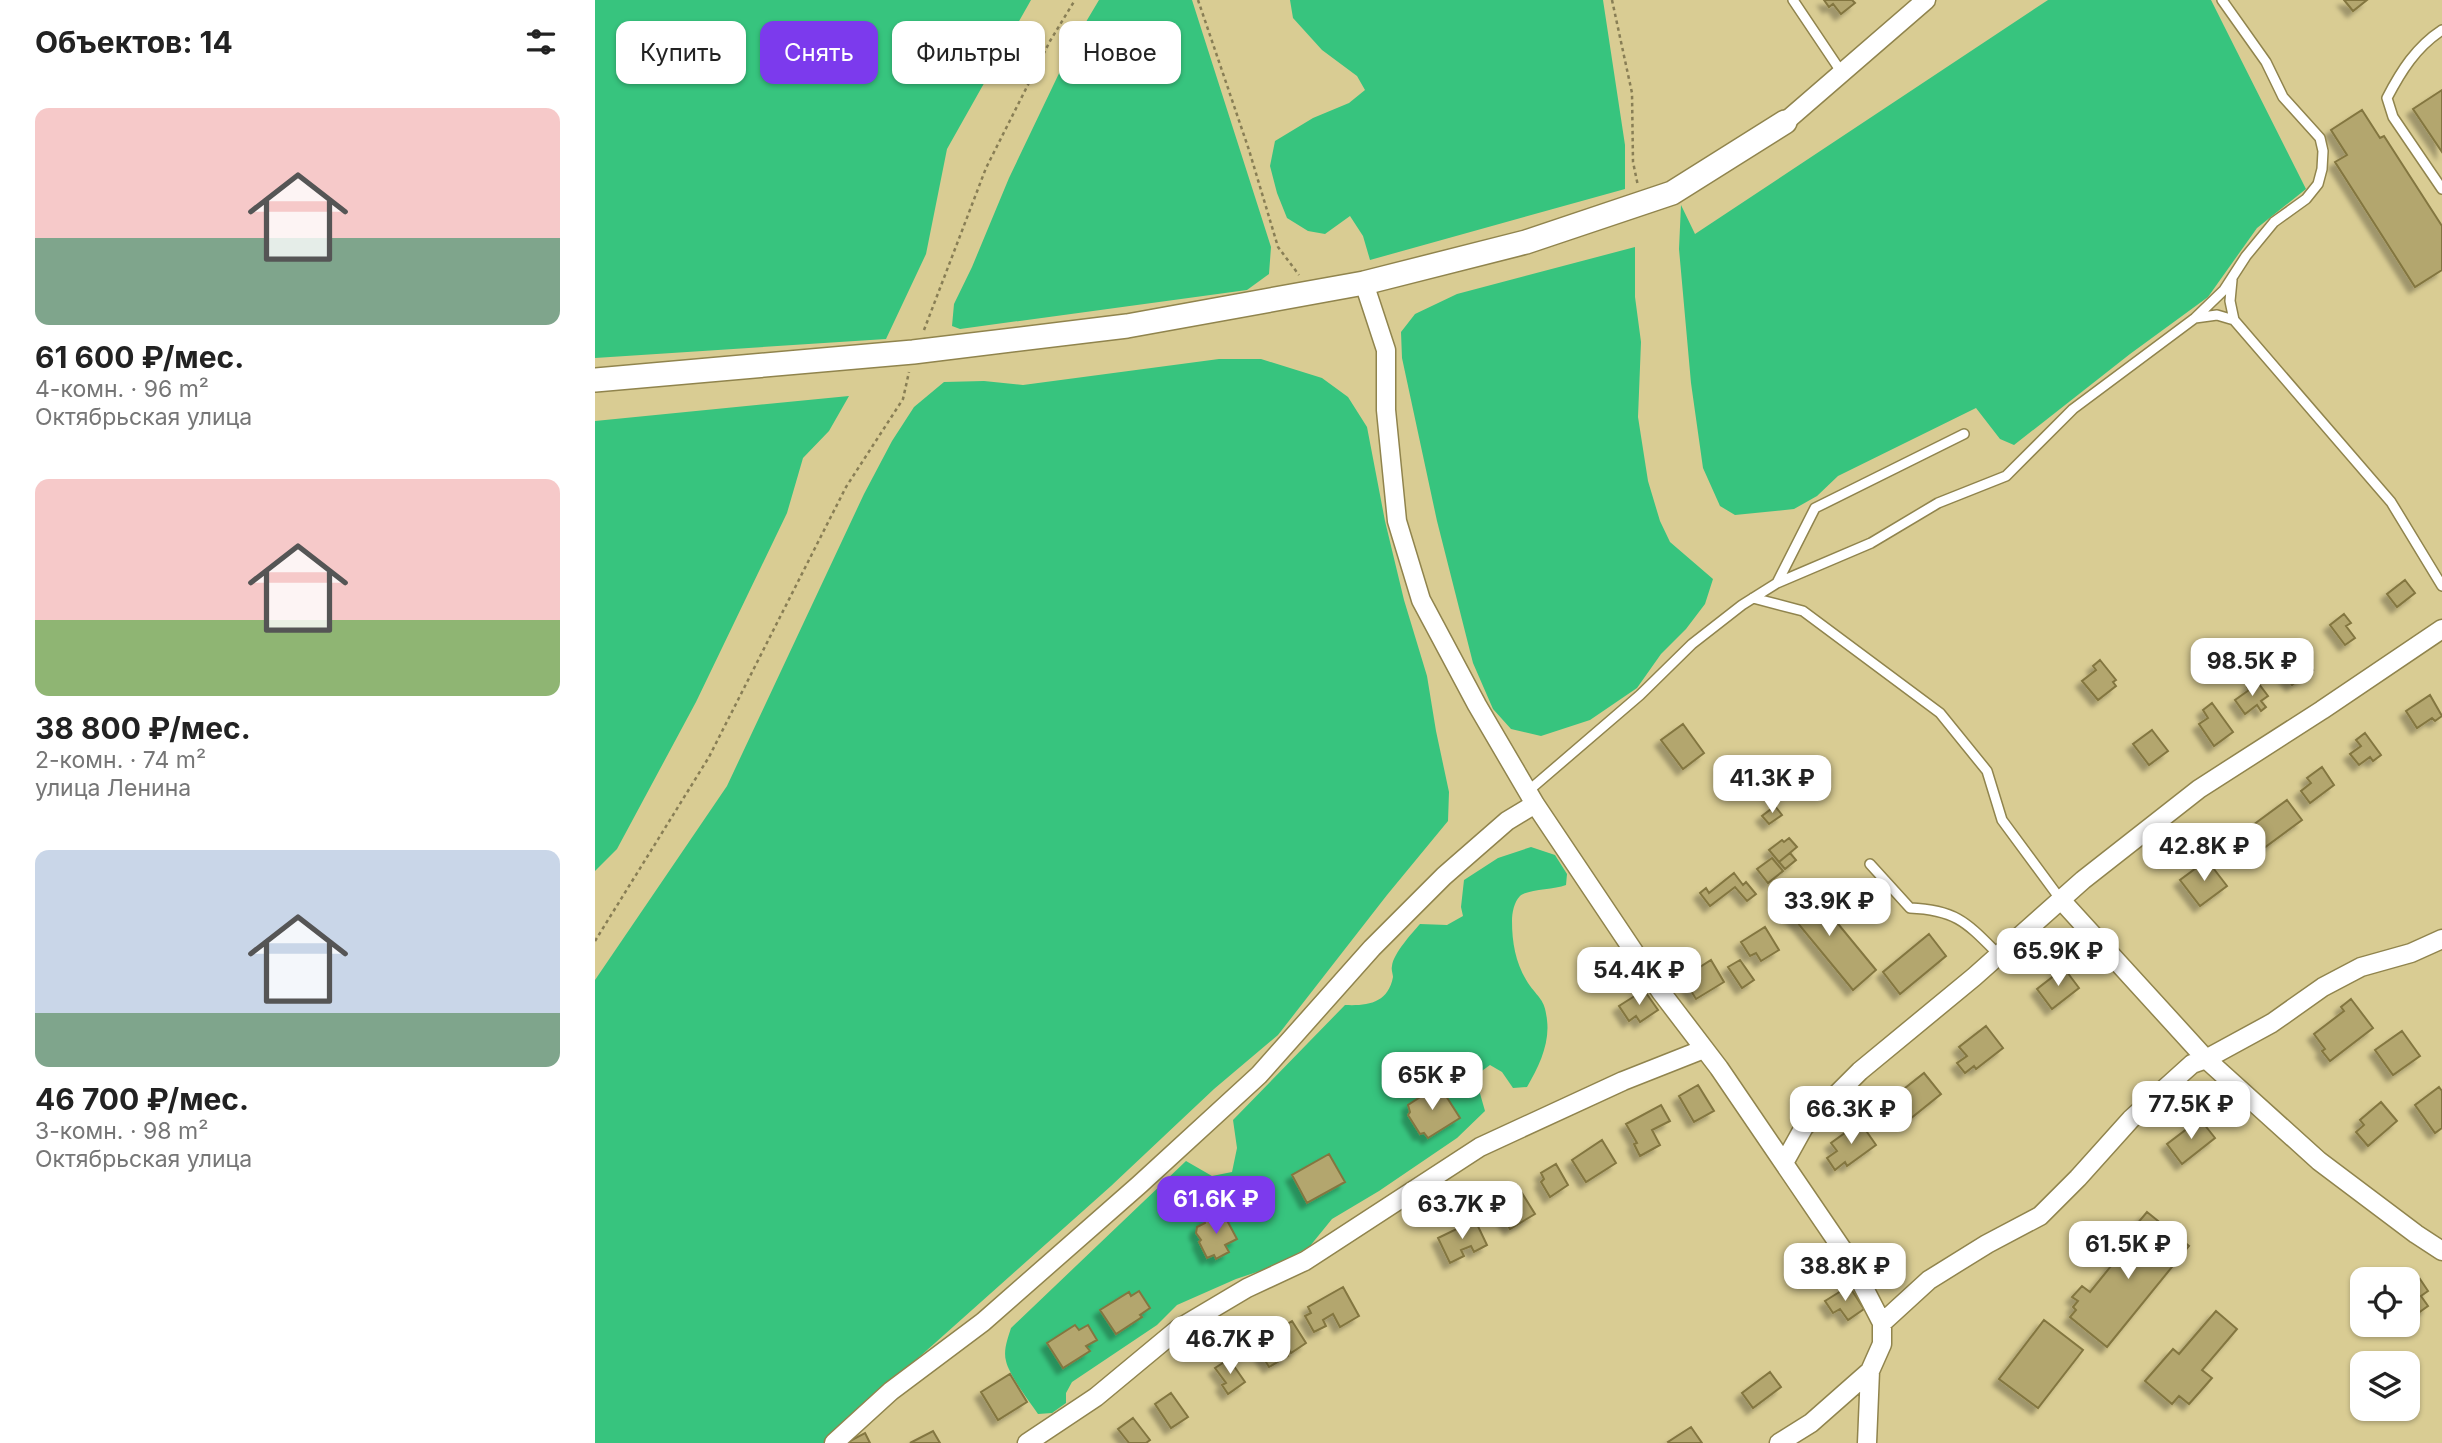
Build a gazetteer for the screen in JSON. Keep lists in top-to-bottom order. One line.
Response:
{"page":{"heading":"Объектов: 14","chip":["Купить","Снять","Фильтры","Новое"],"list":[{"name":"61 600 ₽/мес.","note":"4-комн. · 96 m² · Октябрьская улица"},{"name":"38 800 ₽/мес.","note":"2-комн. · 74 m² · улица Ленина"},{"name":"46 700 ₽/мес.","note":"3-комн. · 98 m² · Октябрьская улица"}],"price":["98.5K ₽","41.3K ₽","42.8K ₽","33.9K ₽","65.9K ₽","54.4K ₽","65K ₽","77.5K ₽","66.3K ₽","61.6K ₽","63.7K ₽","61.5K ₽","38.8K ₽","46.7K ₽"]}}
